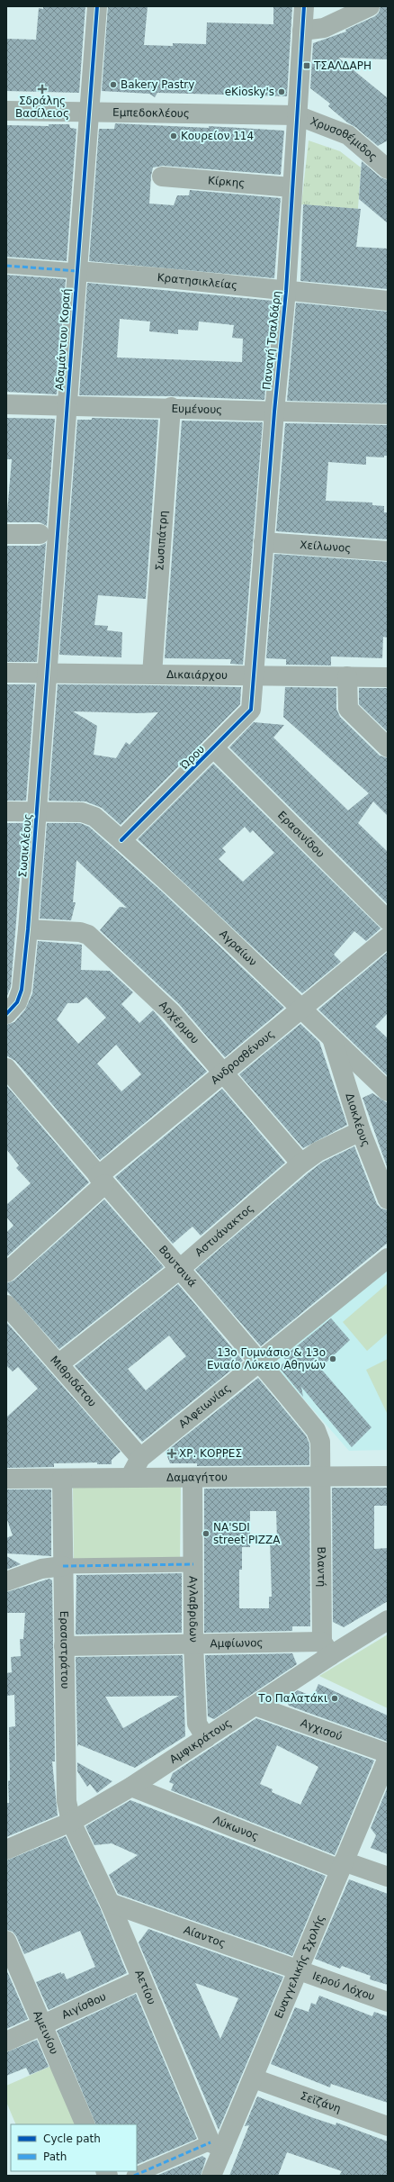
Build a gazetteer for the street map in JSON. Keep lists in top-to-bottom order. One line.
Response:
{"streets":{"street":["Εμπεδοκλέους","Χρυσοθέμιδος","Κίρκης","Κρατησικλείας","Αδαμάντιου Κοραή","Παναγή Τσαλδάρη","Ευμένους","Σωσιπάτρη","Χείλωνος","Δικαιάρχου","Ώρου","Ερασινίδου","Σωσικλέους","Αγραίων","Αρχέρμου","Ανδροσθένους","Διοκλέους","Αστυάνακτος","Βουτσινά","Μιθριδάτου","Αλφειωνίας","Δαμαγήτου","Βλαντή","Αγλαβριδων","Αμφίωνος","Ερασιστράτου","Αγχισού","Αμφικράτους","Λύκωνος","Αίαντος","Ευαγγελικής Σχολής","Ιερού Λόχου","Αετίου","Αιγίσθου","Αμεινίου","Σεϊζάνη"]},"crossings":[["Εμπεδοκλέους","Χρυσοθέμιδος"],["Εμπεδοκλέους","Αδαμάντιου Κοραή"],["Εμπεδοκλέους","Παναγή Τσαλδάρη"],["Χρυσοθέμιδος","Παναγή Τσαλδάρη"],["Κίρκης","Παναγή Τσαλδάρη"],["Κρατησικλείας","Αδαμάντιου Κοραή"],["Κρατησικλείας","Παναγή Τσαλδάρη"],["Αδαμάντιου Κοραή","Ευμένους"],["Αδαμάντιου Κοραή","Δικαιάρχου"],["Αδαμάντιου Κοραή","Σωσικλέους"],["Παναγή Τσαλδάρη","Ευμένους"],["Παναγή Τσαλδάρη","Χείλωνος"],["Παναγή Τσαλδάρη","Δικαιάρχου"],["Παναγή Τσαλδάρη","Ώρου"],["Ευμένους","Σωσιπάτρη"],["Σωσιπάτρη","Δικαιάρχου"],["Δικαιάρχου","Ώρου"],["Δικαιάρχου","Σωσικλέους"],["Ώρου","Ερασινίδου"],["Ώρου","Αγραίων"],["Σωσικλέους","Αγραίων"],["Σωσικλέους","Αρχέρμου"],["Αγραίων","Ανδροσθένους"],["Αγραίων","Διοκλέους"],["Αρχέρμου","Ανδροσθένους"],["Αρχέρμου","Αστυάνακτος"],["Ανδροσθένους","Βουτσινά"],["Διοκλέους","Αστυάνακτος"],["Αστυάνακτος","Βουτσινά"],["Αστυάνακτος","Μιθριδάτου"],["Βουτσινά","Αλφειωνίας"],["Βουτσινά","Δαμαγήτου"],["Βουτσινά","Βλαντή"],["Μιθριδάτου","Αλφειωνίας"],["Αλφειωνίας","Δαμαγήτου"],["Δαμαγήτου","Βλαντή"],["Δαμαγήτου","Αγλαβριδων"],["Δαμαγήτου","Ερασιστράτου"],["Βλαντή","Αμφίωνος"],["Βλαντή","Αμφικράτους"],["Αγλαβριδων","Αμφίωνος"],["Αγλαβριδων","Αμφικράτους"],["Αμφίωνος","Ερασιστράτου"],["Αμφίωνος","Αμφικράτους"],["Ερασιστράτου","Αμφικράτους"],["Ερασιστράτου","Αετίου"],["Αγχισού","Αμφικράτους"],["Αμφικράτους","Λύκωνος"],["Αμφικράτους","Αετίου"],["Λύκωνος","Ευαγγελικής Σχολής"],["Αίαντος","Ευαγγελικής Σχολής"],["Αίαντος","Ιερού Λόχου"],["Αίαντος","Αετίου"],["Ευαγγελικής Σχολής","Ιερού Λόχου"],["Ευαγγελικής Σχολής","Αετίου"],["Ευαγγελικής Σχολής","Σεϊζάνη"],["Αετίου","Αιγίσθου"],["Αιγίσθου","Αμεινίου"]],"places":{"transit":["ΤΣΑΛΔΑΡΗ"],"other":["Bakery Pastry","eKiosky's","Κουρείον 114","13ο Γυμνάσιο & 13ο Ενιαίο Λύκειο Αθηνών","NA'SDI street PIZZA","Το Παλατάκι"],"health":["Σδράλης Βασίλειος","ΧΡ. ΚΟΡΡΕΣ"]},"legend":["Cycle path","Path"]}
